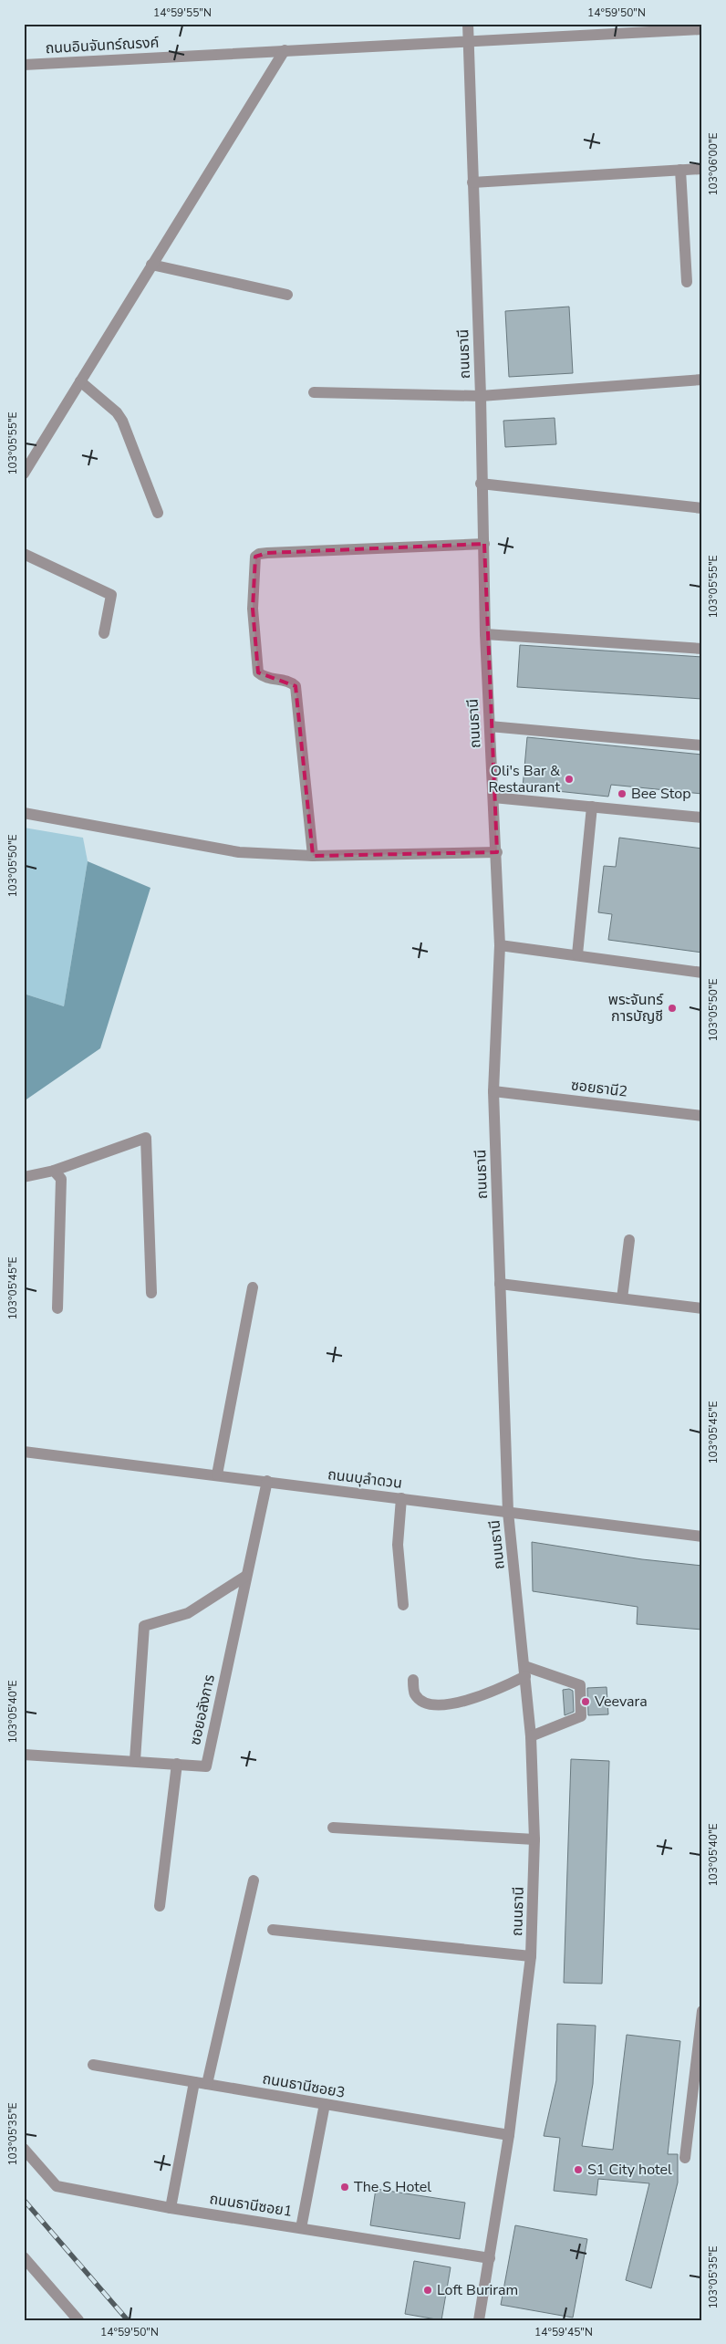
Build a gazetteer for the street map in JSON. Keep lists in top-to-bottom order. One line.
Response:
{"streets":{"street":["ถนนอินจันทร์ณรงค์","ถนนธานี","ซอยธานี2","ถนนบุลำดวน","ซอยอลังการ","ถนนธานีซอย3","ถนนธานีซอย1"]},"crossings":[["ถนนอินจันทร์ณรงค์","ถนนธานี"],["ถนนธานี","ซอยธานี2"],["ถนนธานี","ถนนบุลำดวน"],["ถนนธานี","ถนนธานีซอย3"],["ถนนธานี","ถนนธานีซอย1"],["ถนนบุลำดวน","ซอยอลังการ"]],"places":["Oli's Bar & Restaurant","Bee Stop","พระจันทร์ การบัญชี","Veevara","S1 City hotel","The S Hotel","Loft Buriram"],"coordinates":["14°59'55\"N","14°59'50\"N","103°06'00\"E","103°05'55\"E","103°05'50\"E","103°05'45\"E","103°05'40\"E","103°05'35\"E","14°59'45\"N"]}
